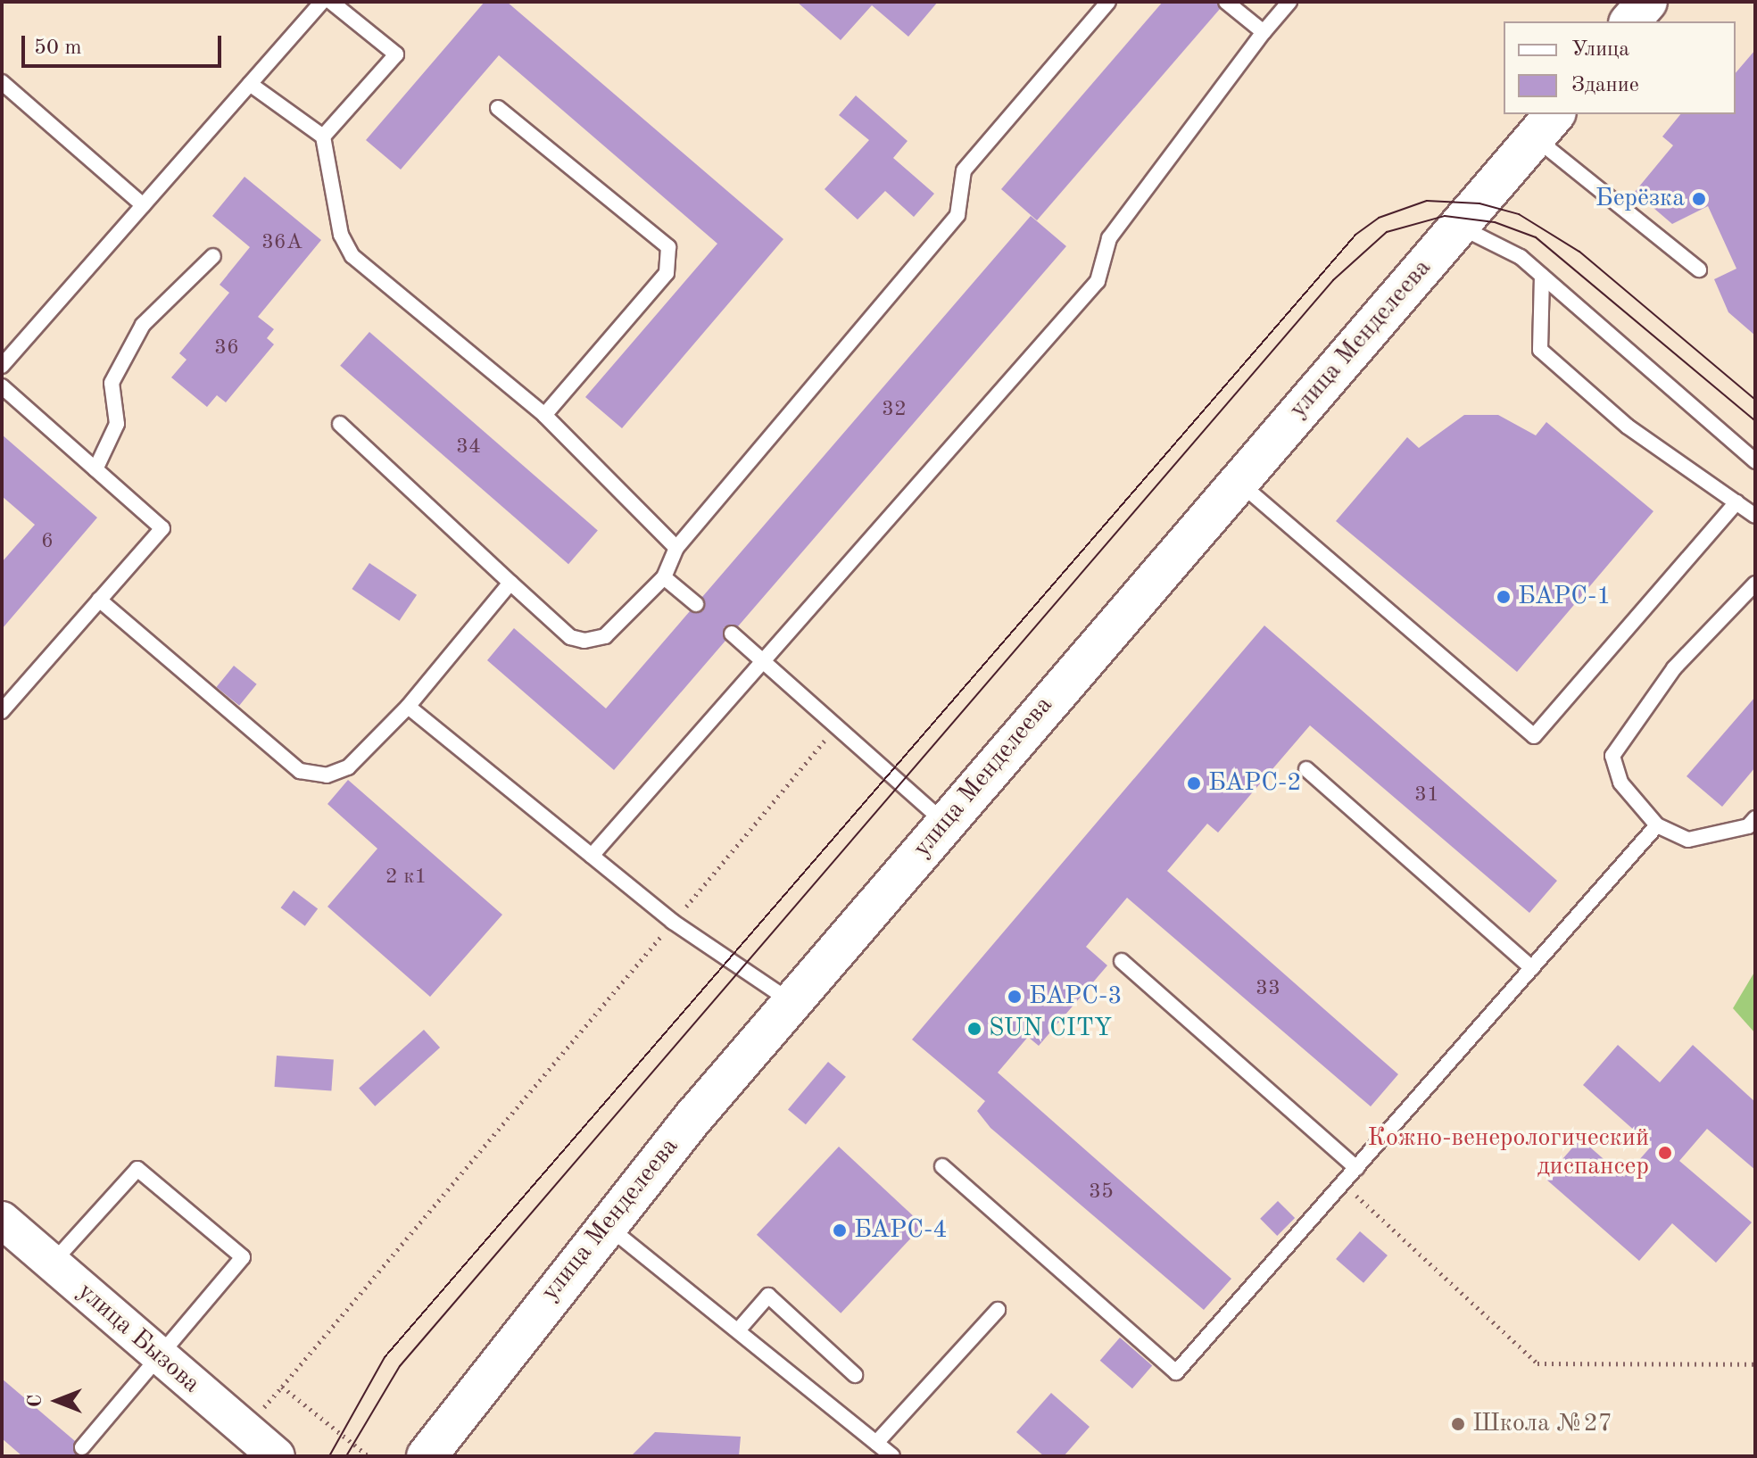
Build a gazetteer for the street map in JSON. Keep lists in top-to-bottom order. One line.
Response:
{"streets":{"main road":["улица Менделеева"],"street":["улица Бызова"]},"places":["Берёзка","БАРС-1","БАРС-2","БАРС-3","SUN CITY","Кожно-венерологический диспансер","БАРС-4","Школа №27"],"house_numbers":["36А","36","32","34","6","31","2 к1","33","35"],"legend":["Улица","Здание"],"scale_bar":"50 m","north":"left"}
